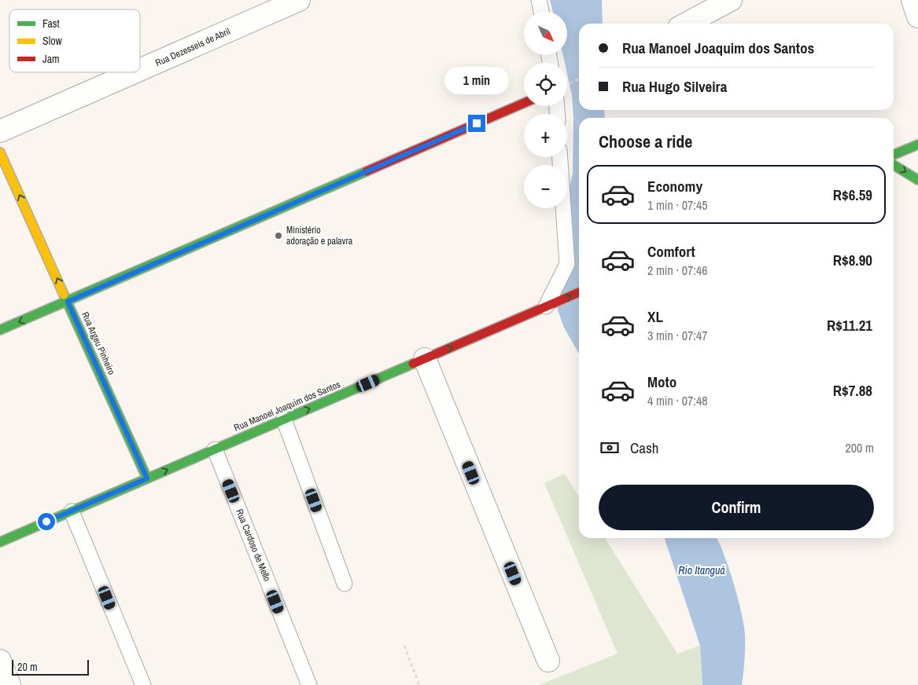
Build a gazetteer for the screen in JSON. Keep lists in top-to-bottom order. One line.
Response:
{"streets":{"street":["Rua Dezesseis de Abril","Rua Argeu Pinheiro","Rua Manoel Joaquim dos Santos"],"lane":["Rua Cardoso de Mello"]},"crossings":[["Rua Argeu Pinheiro","Rua Manoel Joaquim dos Santos"],["Rua Manoel Joaquim dos Santos","Rua Cardoso de Mello"]],"one_way":["Rua Argeu Pinheiro","Rua Manoel Joaquim dos Santos"],"water":["Rio Itanguá"],"places":["Ministério adoração e palavra"],"legend":["Fast","Slow","Jam"],"scale_bar":"20 m","north":"bottom right","page":{"map_buttons":["+","−"],"banner":["Rua Manoel Joaquim dos Santos","Rua Hugo Silveira"],"bubble":"1 min","heading":"Choose a ride","list":[{"name":"Economy","note":"1 min · 07:45","value":"R$6.59"},{"name":"Comfort","note":"2 min · 07:46","value":"R$8.90"},{"name":"XL","note":"3 min · 07:47","value":"R$11.21"},{"name":"Moto","note":"4 min · 07:48","value":"R$7.88"}],"pay":["Cash","200 m"],"buttons":"Confirm","scale":"20 m"}}
